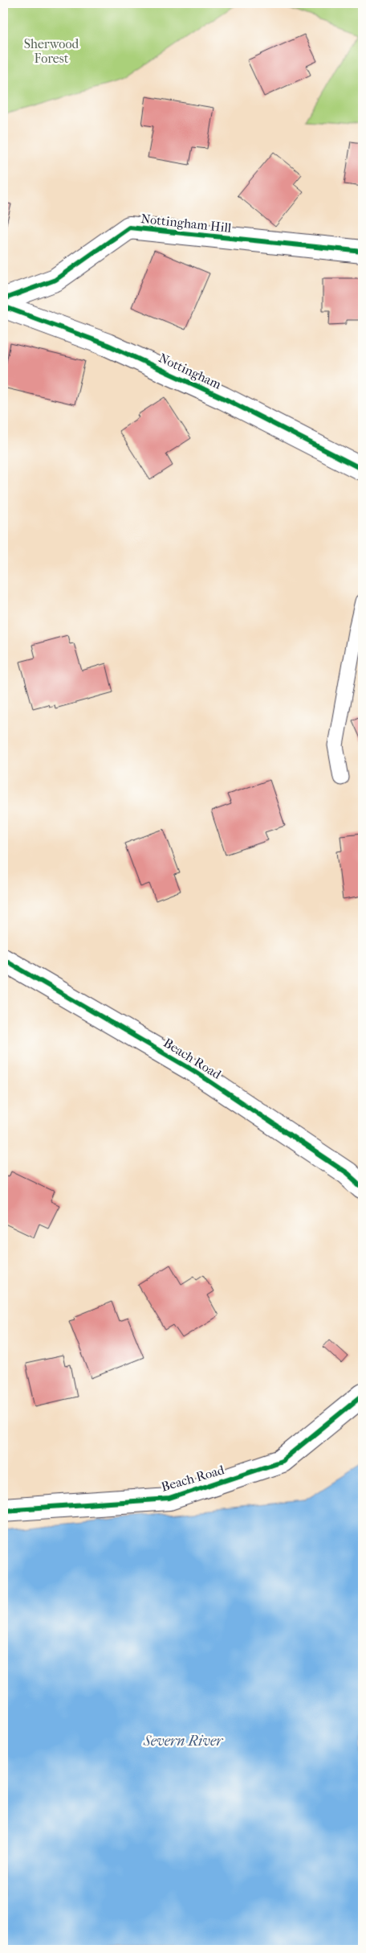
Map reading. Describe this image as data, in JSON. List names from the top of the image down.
{
  "streets": {
    "street": ["Nottingham Hill", "Nottingham", "Beach Road"]
  },
  "water": ["Severn River"],
  "parks": ["Sherwood Forest"]
}
